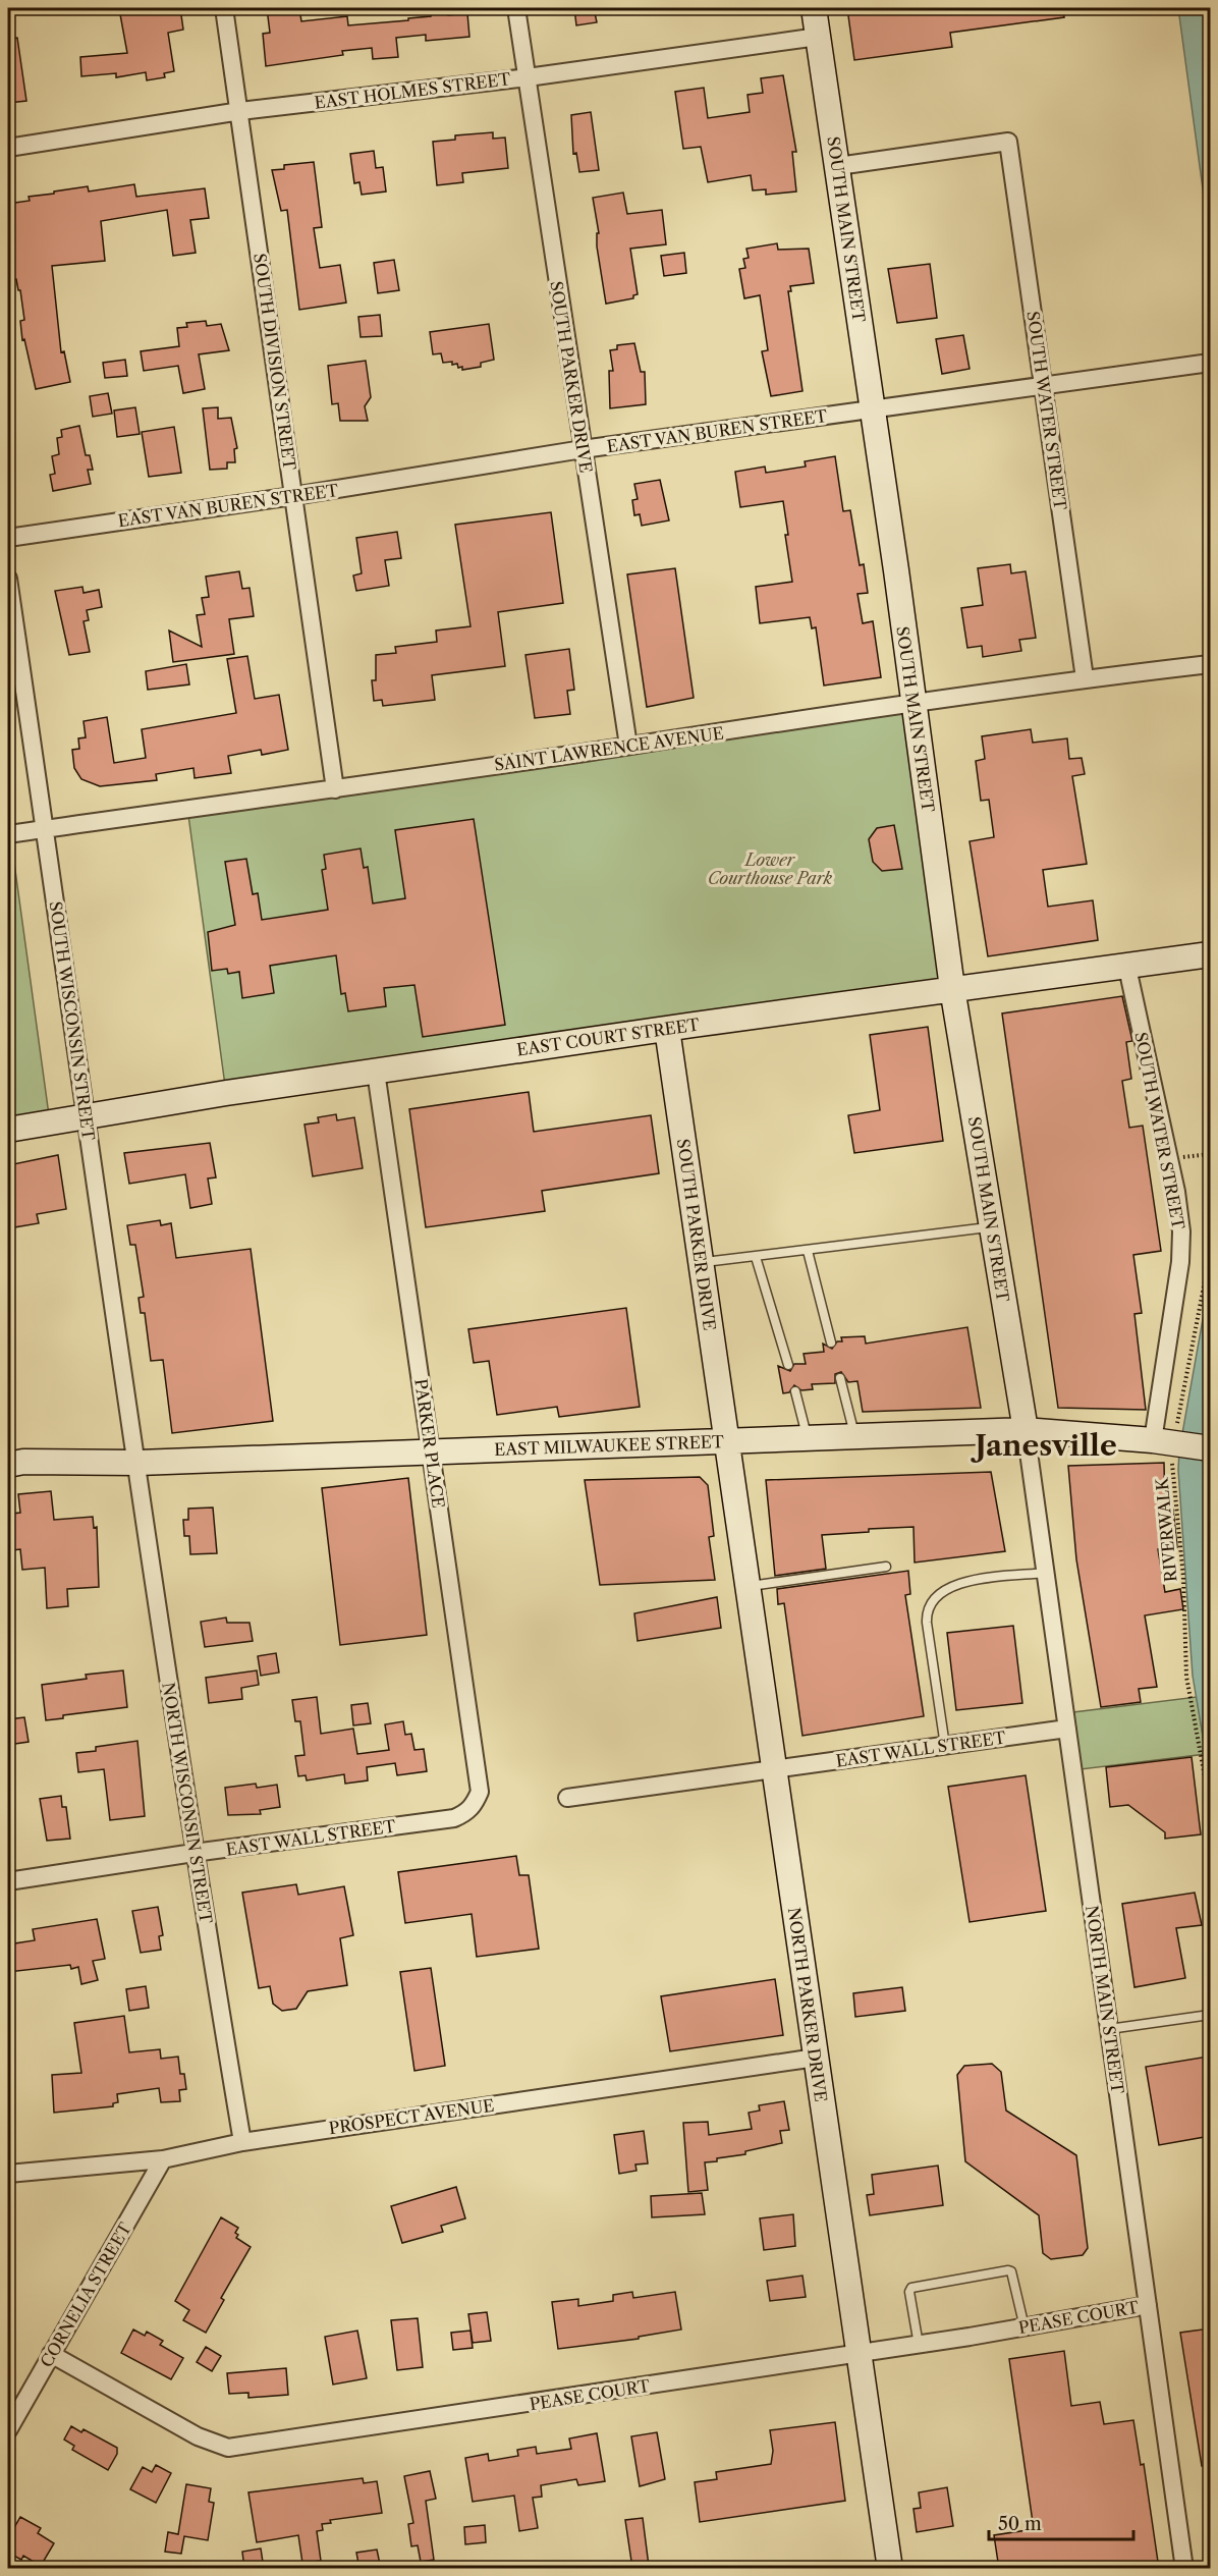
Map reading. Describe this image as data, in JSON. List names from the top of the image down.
{
  "streets": {
    "main road": [
      "SOUTH MAIN STREET",
      "SOUTH PARKER DRIVE",
      "EAST COURT STREET",
      "EAST MILWAUKEE STREET",
      "NORTH PARKER DRIVE"
    ],
    "street": [
      "EAST HOLMES STREET",
      "SOUTH DIVISION STREET",
      "SOUTH WATER STREET",
      "EAST VAN BUREN STREET",
      "SAINT LAWRENCE AVENUE",
      "SOUTH WISCONSIN STREET",
      "PARKER PLACE",
      "EAST WALL STREET",
      "NORTH WISCONSIN STREET",
      "NORTH MAIN STREET",
      "PROSPECT AVENUE",
      "CORNELIA STREET",
      "PEASE COURT"
    ],
    "path": ["RIVERWALK"]
  },
  "crossings": [
    ["EAST HOLMES STREET", "SOUTH MAIN STREET"],
    ["EAST HOLMES STREET", "SOUTH DIVISION STREET"],
    ["EAST HOLMES STREET", "SOUTH PARKER DRIVE"],
    ["SOUTH MAIN STREET", "SOUTH WATER STREET"],
    ["SOUTH MAIN STREET", "EAST VAN BUREN STREET"],
    ["SOUTH MAIN STREET", "SAINT LAWRENCE AVENUE"],
    ["SOUTH MAIN STREET", "EAST COURT STREET"],
    ["SOUTH MAIN STREET", "EAST MILWAUKEE STREET"],
    ["SOUTH MAIN STREET", "NORTH MAIN STREET"],
    ["SOUTH DIVISION STREET", "EAST VAN BUREN STREET"],
    ["SOUTH DIVISION STREET", "SAINT LAWRENCE AVENUE"],
    ["SOUTH PARKER DRIVE", "EAST VAN BUREN STREET"],
    ["SOUTH PARKER DRIVE", "SAINT LAWRENCE AVENUE"],
    ["SOUTH PARKER DRIVE", "EAST COURT STREET"],
    ["SOUTH PARKER DRIVE", "EAST MILWAUKEE STREET"],
    ["SOUTH PARKER DRIVE", "NORTH PARKER DRIVE"],
    ["SOUTH WATER STREET", "EAST VAN BUREN STREET"],
    ["SOUTH WATER STREET", "SAINT LAWRENCE AVENUE"],
    ["SOUTH WATER STREET", "EAST COURT STREET"],
    ["SOUTH WATER STREET", "EAST MILWAUKEE STREET"],
    ["SOUTH WATER STREET", "RIVERWALK"],
    ["SAINT LAWRENCE AVENUE", "SOUTH WISCONSIN STREET"],
    ["SOUTH WISCONSIN STREET", "EAST COURT STREET"],
    ["SOUTH WISCONSIN STREET", "EAST MILWAUKEE STREET"],
    ["SOUTH WISCONSIN STREET", "NORTH WISCONSIN STREET"],
    ["EAST COURT STREET", "PARKER PLACE"],
    ["PARKER PLACE", "EAST MILWAUKEE STREET"],
    ["PARKER PLACE", "EAST WALL STREET"],
    ["EAST MILWAUKEE STREET", "RIVERWALK"],
    ["EAST MILWAUKEE STREET", "NORTH WISCONSIN STREET"],
    ["EAST MILWAUKEE STREET", "NORTH MAIN STREET"],
    ["EAST MILWAUKEE STREET", "NORTH PARKER DRIVE"],
    ["EAST WALL STREET", "NORTH WISCONSIN STREET"],
    ["EAST WALL STREET", "NORTH MAIN STREET"],
    ["EAST WALL STREET", "NORTH PARKER DRIVE"],
    ["NORTH WISCONSIN STREET", "PROSPECT AVENUE"],
    ["NORTH MAIN STREET", "PEASE COURT"],
    ["NORTH PARKER DRIVE", "PROSPECT AVENUE"],
    ["NORTH PARKER DRIVE", "PEASE COURT"],
    ["PROSPECT AVENUE", "CORNELIA STREET"],
    ["CORNELIA STREET", "PEASE COURT"]
  ],
  "districts": ["Janesville"],
  "parks": ["Lower Courthouse Park"],
  "scale_bar": "50 m"
}
